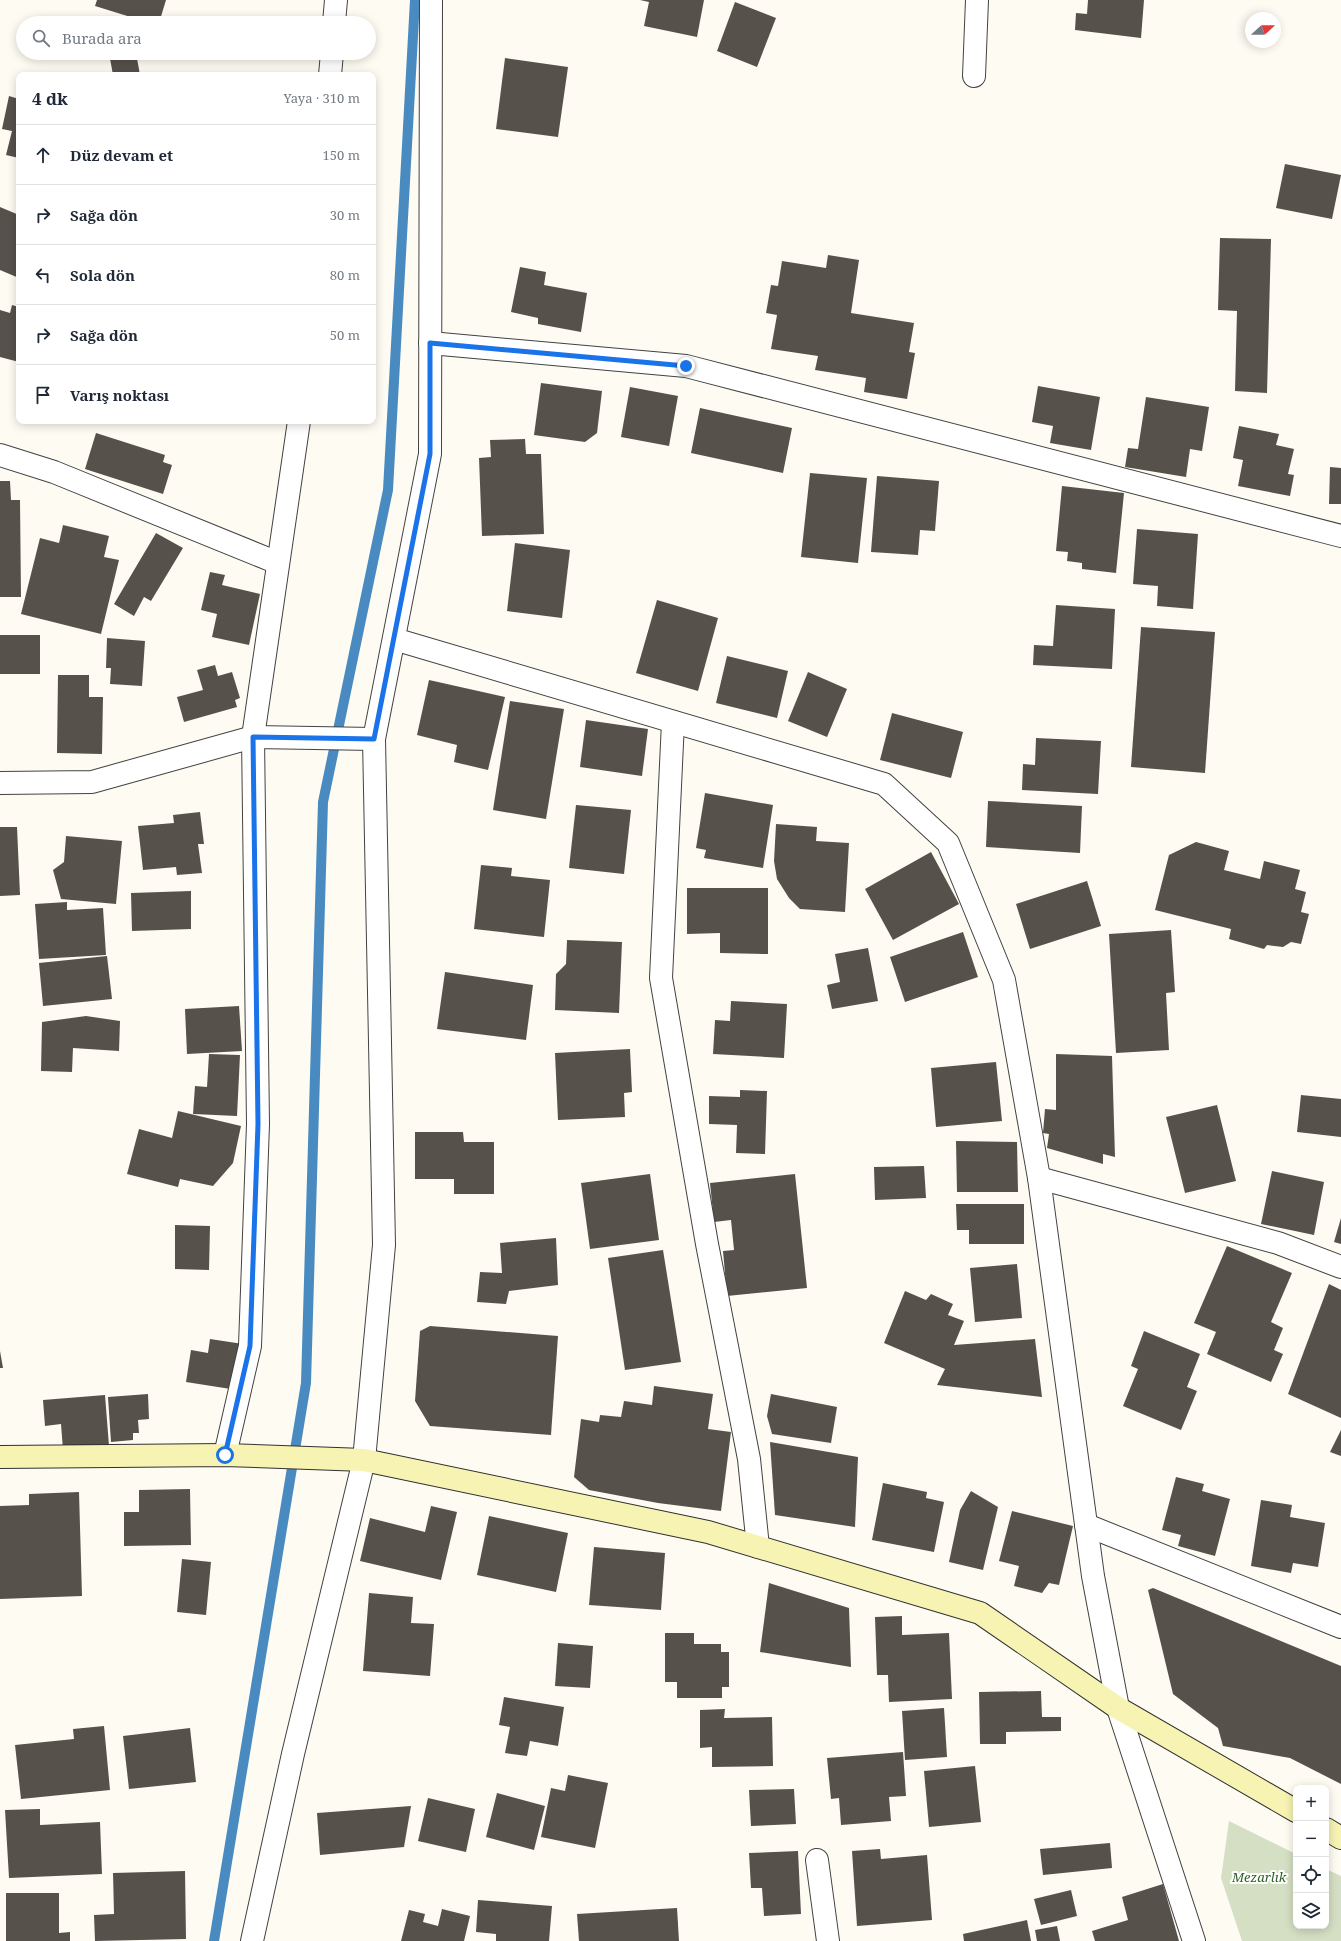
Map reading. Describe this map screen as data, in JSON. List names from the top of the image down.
{
  "parks": ["Mezarlık"],
  "north": "right",
  "page": {
    "search": "Burada ara",
    "heading": ["4 dk", "Yaya · 310 m"],
    "list": [
      ["Düz devam et", "150 m"],
      ["Sağa dön", "30 m"],
      ["Sola dön", "80 m"],
      ["Sağa dön", "50 m"],
      "Varış noktası"
    ],
    "map_buttons": ["+", "−"]
  }
}
